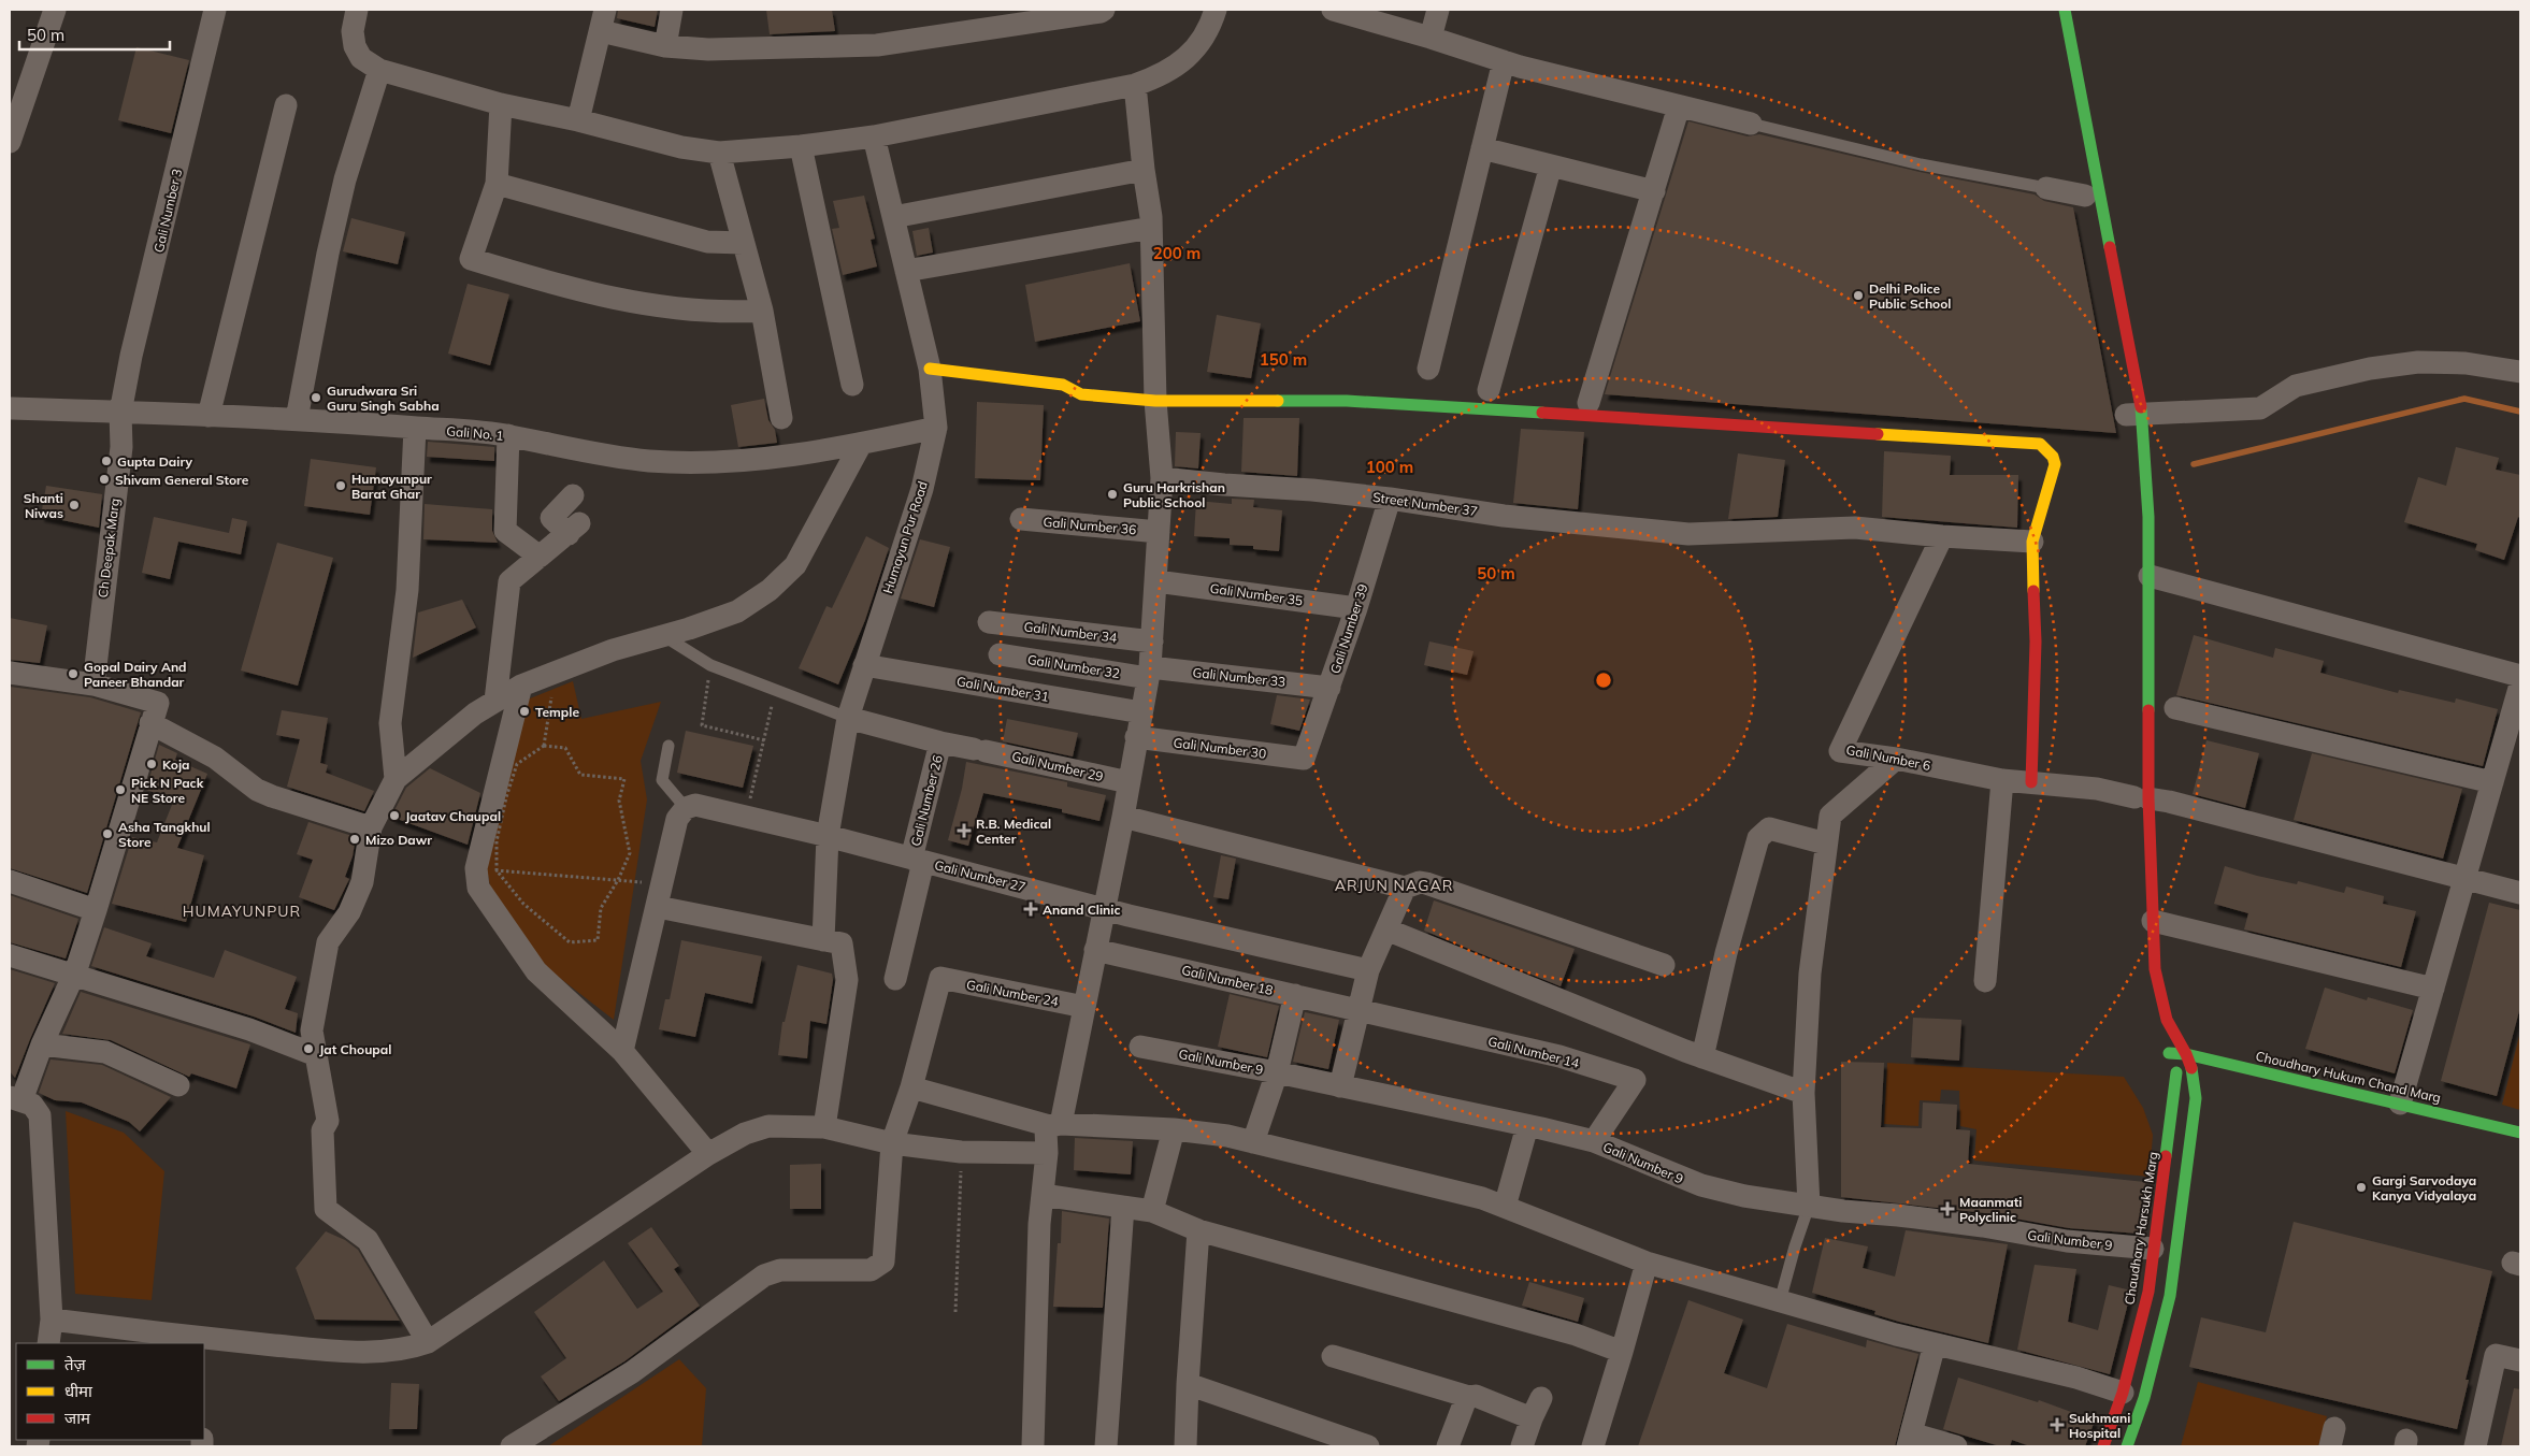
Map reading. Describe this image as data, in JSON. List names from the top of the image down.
{
  "streets": {
    "street": [
      "Gali Number 3",
      "Gali No. 1",
      "Street Number 37",
      "Gali Number 36",
      "Humayun Pur Road",
      "Ch Deepak Marg",
      "Gali Number 35",
      "Gali Number 39",
      "Gali Number 34",
      "Gali Number 32",
      "Gali Number 33",
      "Gali Number 31",
      "Gali Number 30",
      "Gali Number 6",
      "Gali Number 29",
      "Gali Number 26",
      "Gali Number 27",
      "Gali Number 18",
      "Gali Number 24",
      "Gali Number 14",
      "Gali Number 9",
      "Choudhary Hukum Chand Marg",
      "Chaudhary Harsukh Marg"
    ]
  },
  "crossings": [
    ["Gali Number 3", "Gali No. 1"],
    ["Gali Number 3", "Ch Deepak Marg"],
    ["Gali No. 1", "Humayun Pur Road"],
    ["Gali No. 1", "Ch Deepak Marg"],
    ["Street Number 37", "Gali Number 39"],
    ["Street Number 37", "Gali Number 6"],
    ["Humayun Pur Road", "Gali Number 31"],
    ["Humayun Pur Road", "Gali Number 26"],
    ["Humayun Pur Road", "Gali Number 27"],
    ["Gali Number 35", "Gali Number 39"],
    ["Gali Number 39", "Gali Number 33"],
    ["Gali Number 39", "Gali Number 30"],
    ["Gali Number 32", "Gali Number 33"],
    ["Gali Number 29", "Gali Number 26"],
    ["Gali Number 26", "Gali Number 27"],
    ["Gali Number 18", "Gali Number 14"],
    ["Gali Number 14", "Gali Number 9"],
    ["Gali Number 9", "Chaudhary Harsukh Marg"]
  ],
  "districts": ["ARJUN NAGAR", "HUMAYUNPUR"],
  "places": {
    "other": [
      "Delhi Police Public School",
      "Gurudwara Sri Guru Singh Sabha",
      "Gupta Dairy",
      "Shivam General Store",
      "Humayunpur Barat Ghar",
      "Guru Harkrishan Public School",
      "Shanti Niwas",
      "Gopal Dairy And Paneer Bhandar",
      "Temple",
      "Koja",
      "Pick N Pack NE Store",
      "Jaatav Chaupal",
      "Asha Tangkhul Store",
      "Mizo Dawr",
      "Jat Choupal",
      "Gargi Sarvodaya Kanya Vidyalaya"
    ],
    "health": [
      "R.B. Medical Center",
      "Anand Clinic",
      "Maanmati Polyclinic",
      "Sukhmani Hospital"
    ]
  },
  "legend": ["तेज़", "धीमा", "जाम"],
  "scale_bar": "50 m",
  "rings": [
    "200 m",
    "150 m",
    "100 m",
    "50 m"
  ]
}
